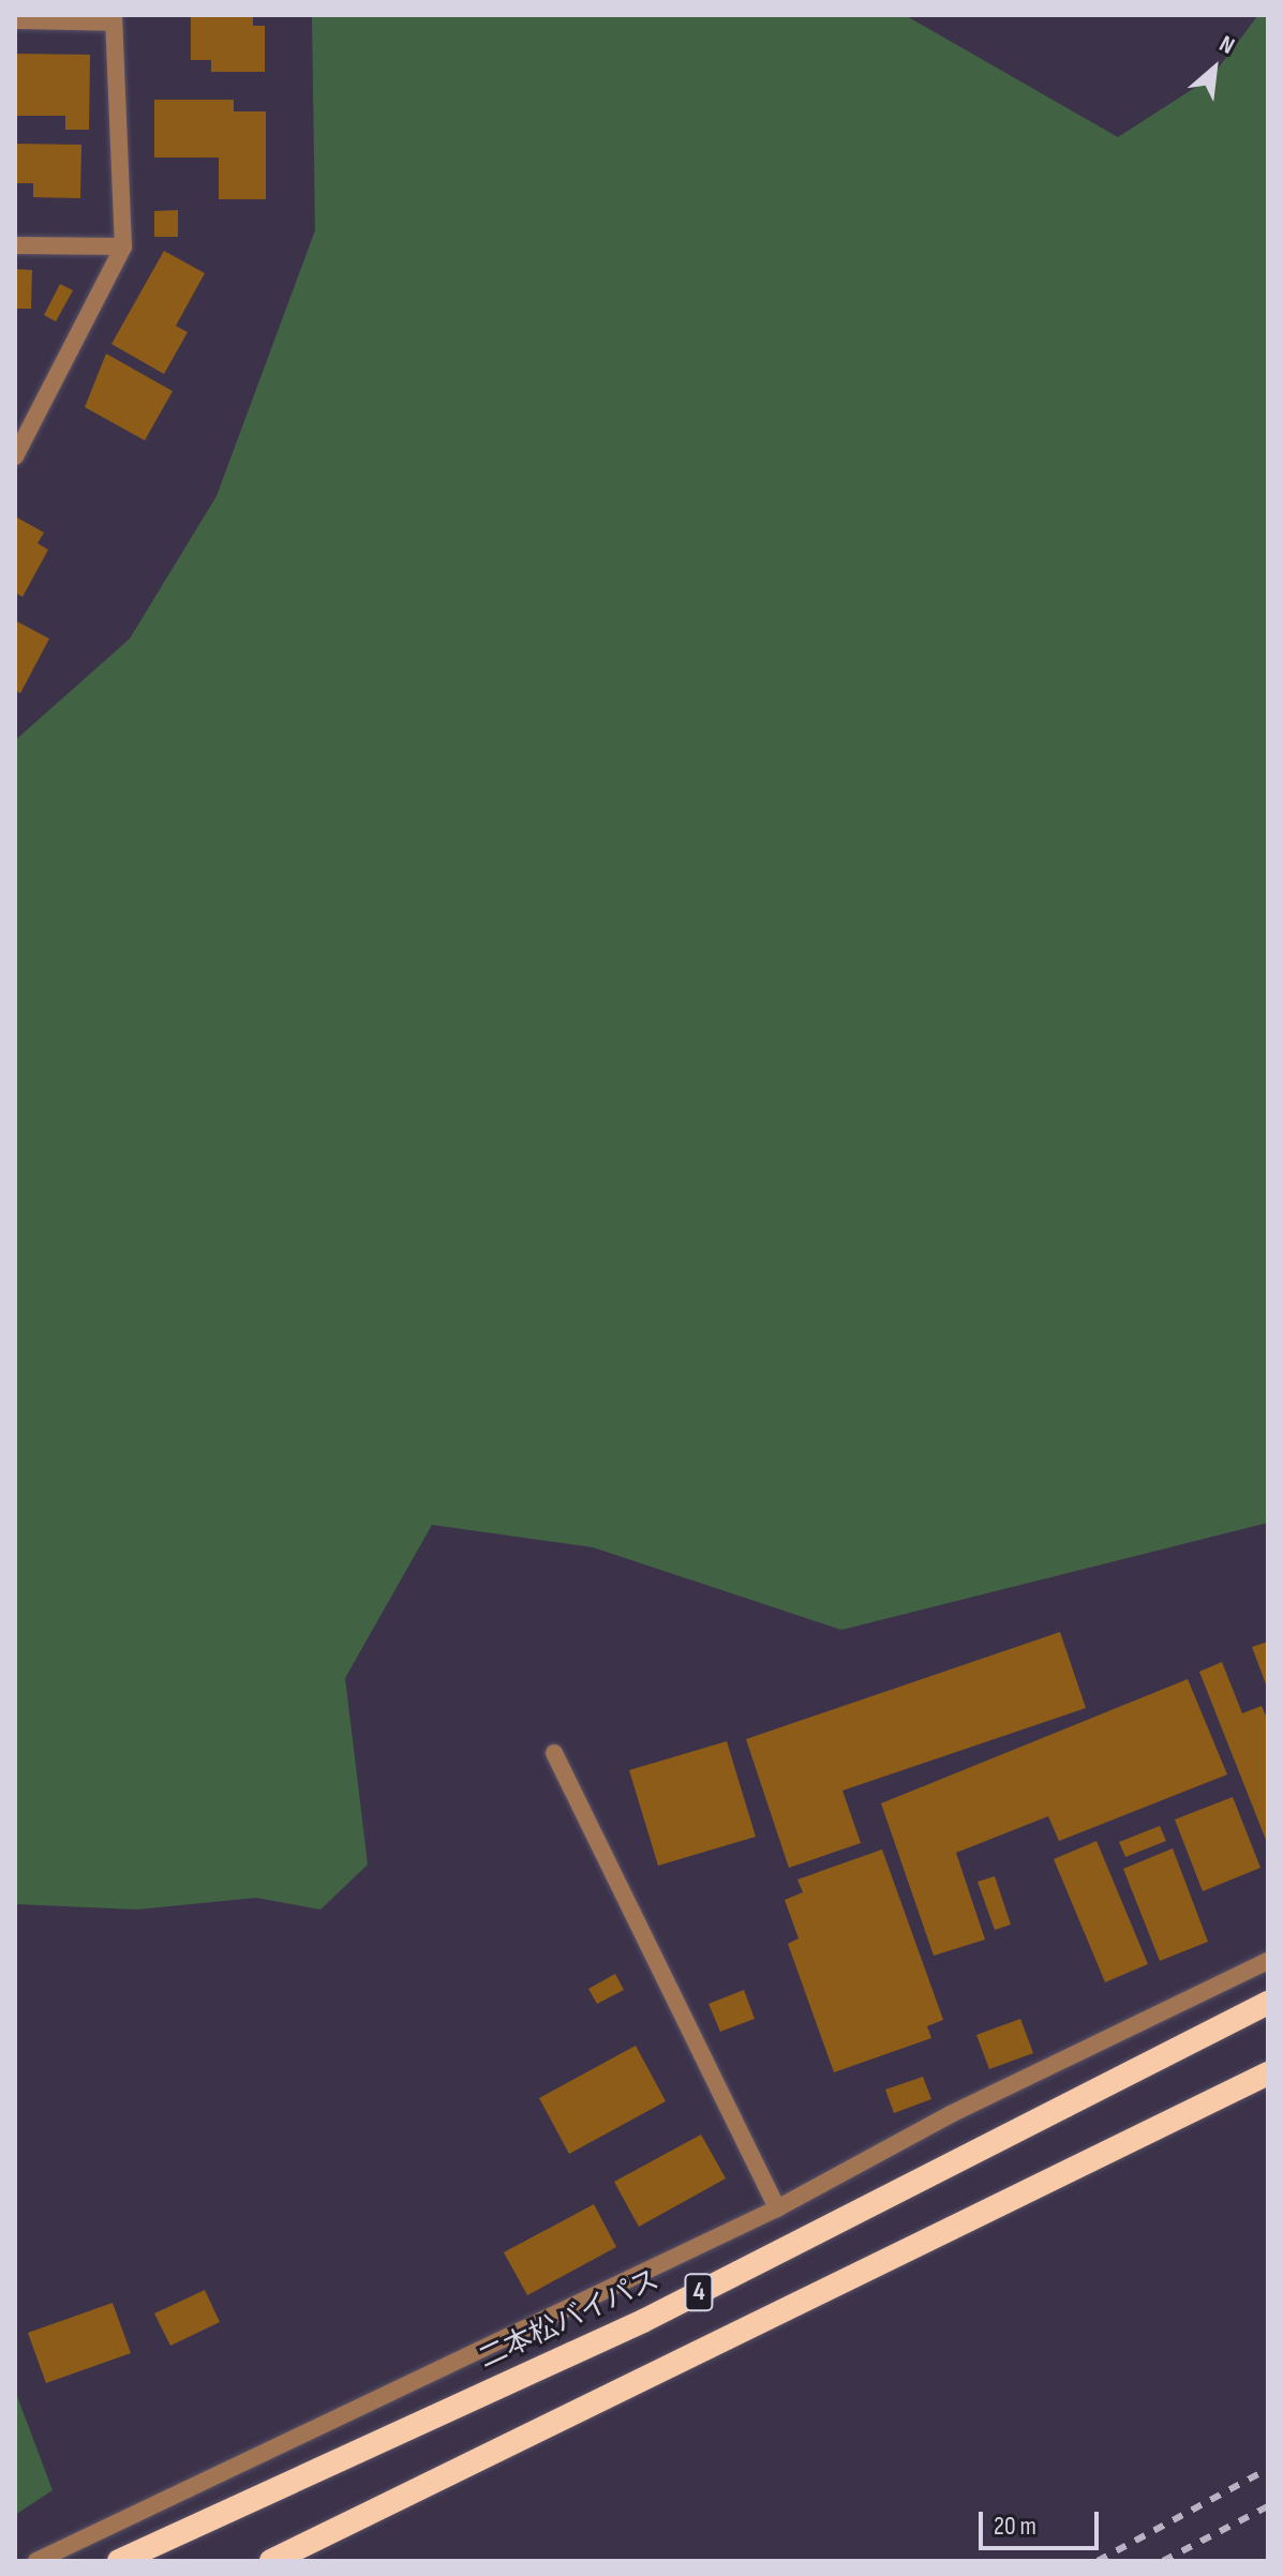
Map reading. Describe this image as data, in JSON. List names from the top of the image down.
{
  "streets": {
    "highway": ["4", "二本松バイパス"]
  },
  "scale_bar": "20 m",
  "north": "top right"
}
